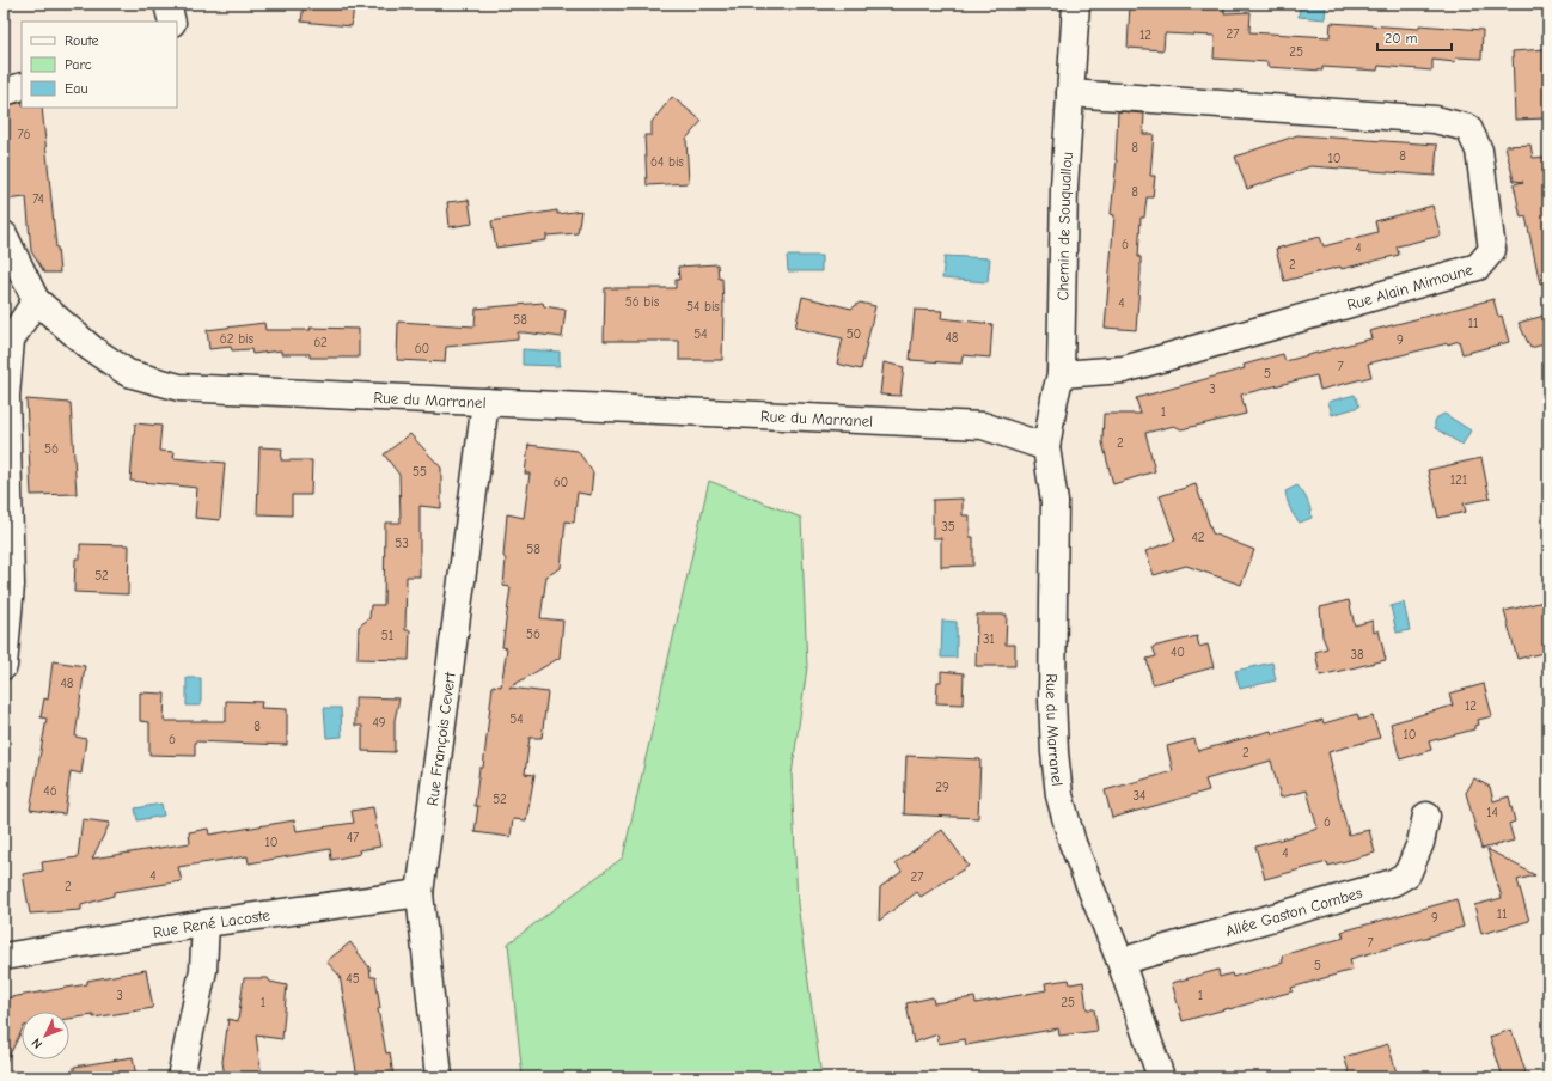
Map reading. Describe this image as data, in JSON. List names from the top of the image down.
{
  "streets": {
    "street": [
      "Chemin de Souquallou",
      "Rue Alain Mimoune",
      "Rue du Marranel",
      "Rue François Cevert",
      "Allée Gaston Combes",
      "Rue René Lacoste"
    ]
  },
  "crossings": [
    ["Chemin de Souquallou", "Rue Alain Mimoune"],
    ["Chemin de Souquallou", "Rue du Marranel"],
    ["Rue du Marranel", "Rue François Cevert"],
    ["Rue du Marranel", "Allée Gaston Combes"],
    ["Rue François Cevert", "Rue René Lacoste"]
  ],
  "house_numbers": [
    "27",
    "12",
    "25",
    "76",
    "8",
    "8",
    "10",
    "64 bis",
    "8",
    "74",
    "6",
    "4",
    "2",
    "56 bis",
    "4",
    "54 bis",
    "58",
    "11",
    "54",
    "50",
    "48",
    "62 bis",
    "9",
    "62",
    "60",
    "7",
    "5",
    "3",
    "1",
    "2",
    "56",
    "55",
    "121",
    "60",
    "35",
    "42",
    "53",
    "58",
    "52",
    "56",
    "51",
    "31",
    "40",
    "38",
    "48",
    "12",
    "54",
    "49",
    "8",
    "10",
    "6",
    "2",
    "29",
    "46",
    "34",
    "52",
    "14",
    "6",
    "47",
    "10",
    "4",
    "4",
    "27",
    "2",
    "11",
    "9",
    "7",
    "5",
    "45",
    "3",
    "1",
    "1",
    "25"
  ],
  "legend": ["Route", "Parc", "Eau"],
  "scale_bar": "20 m",
  "north": "bottom left"
}
